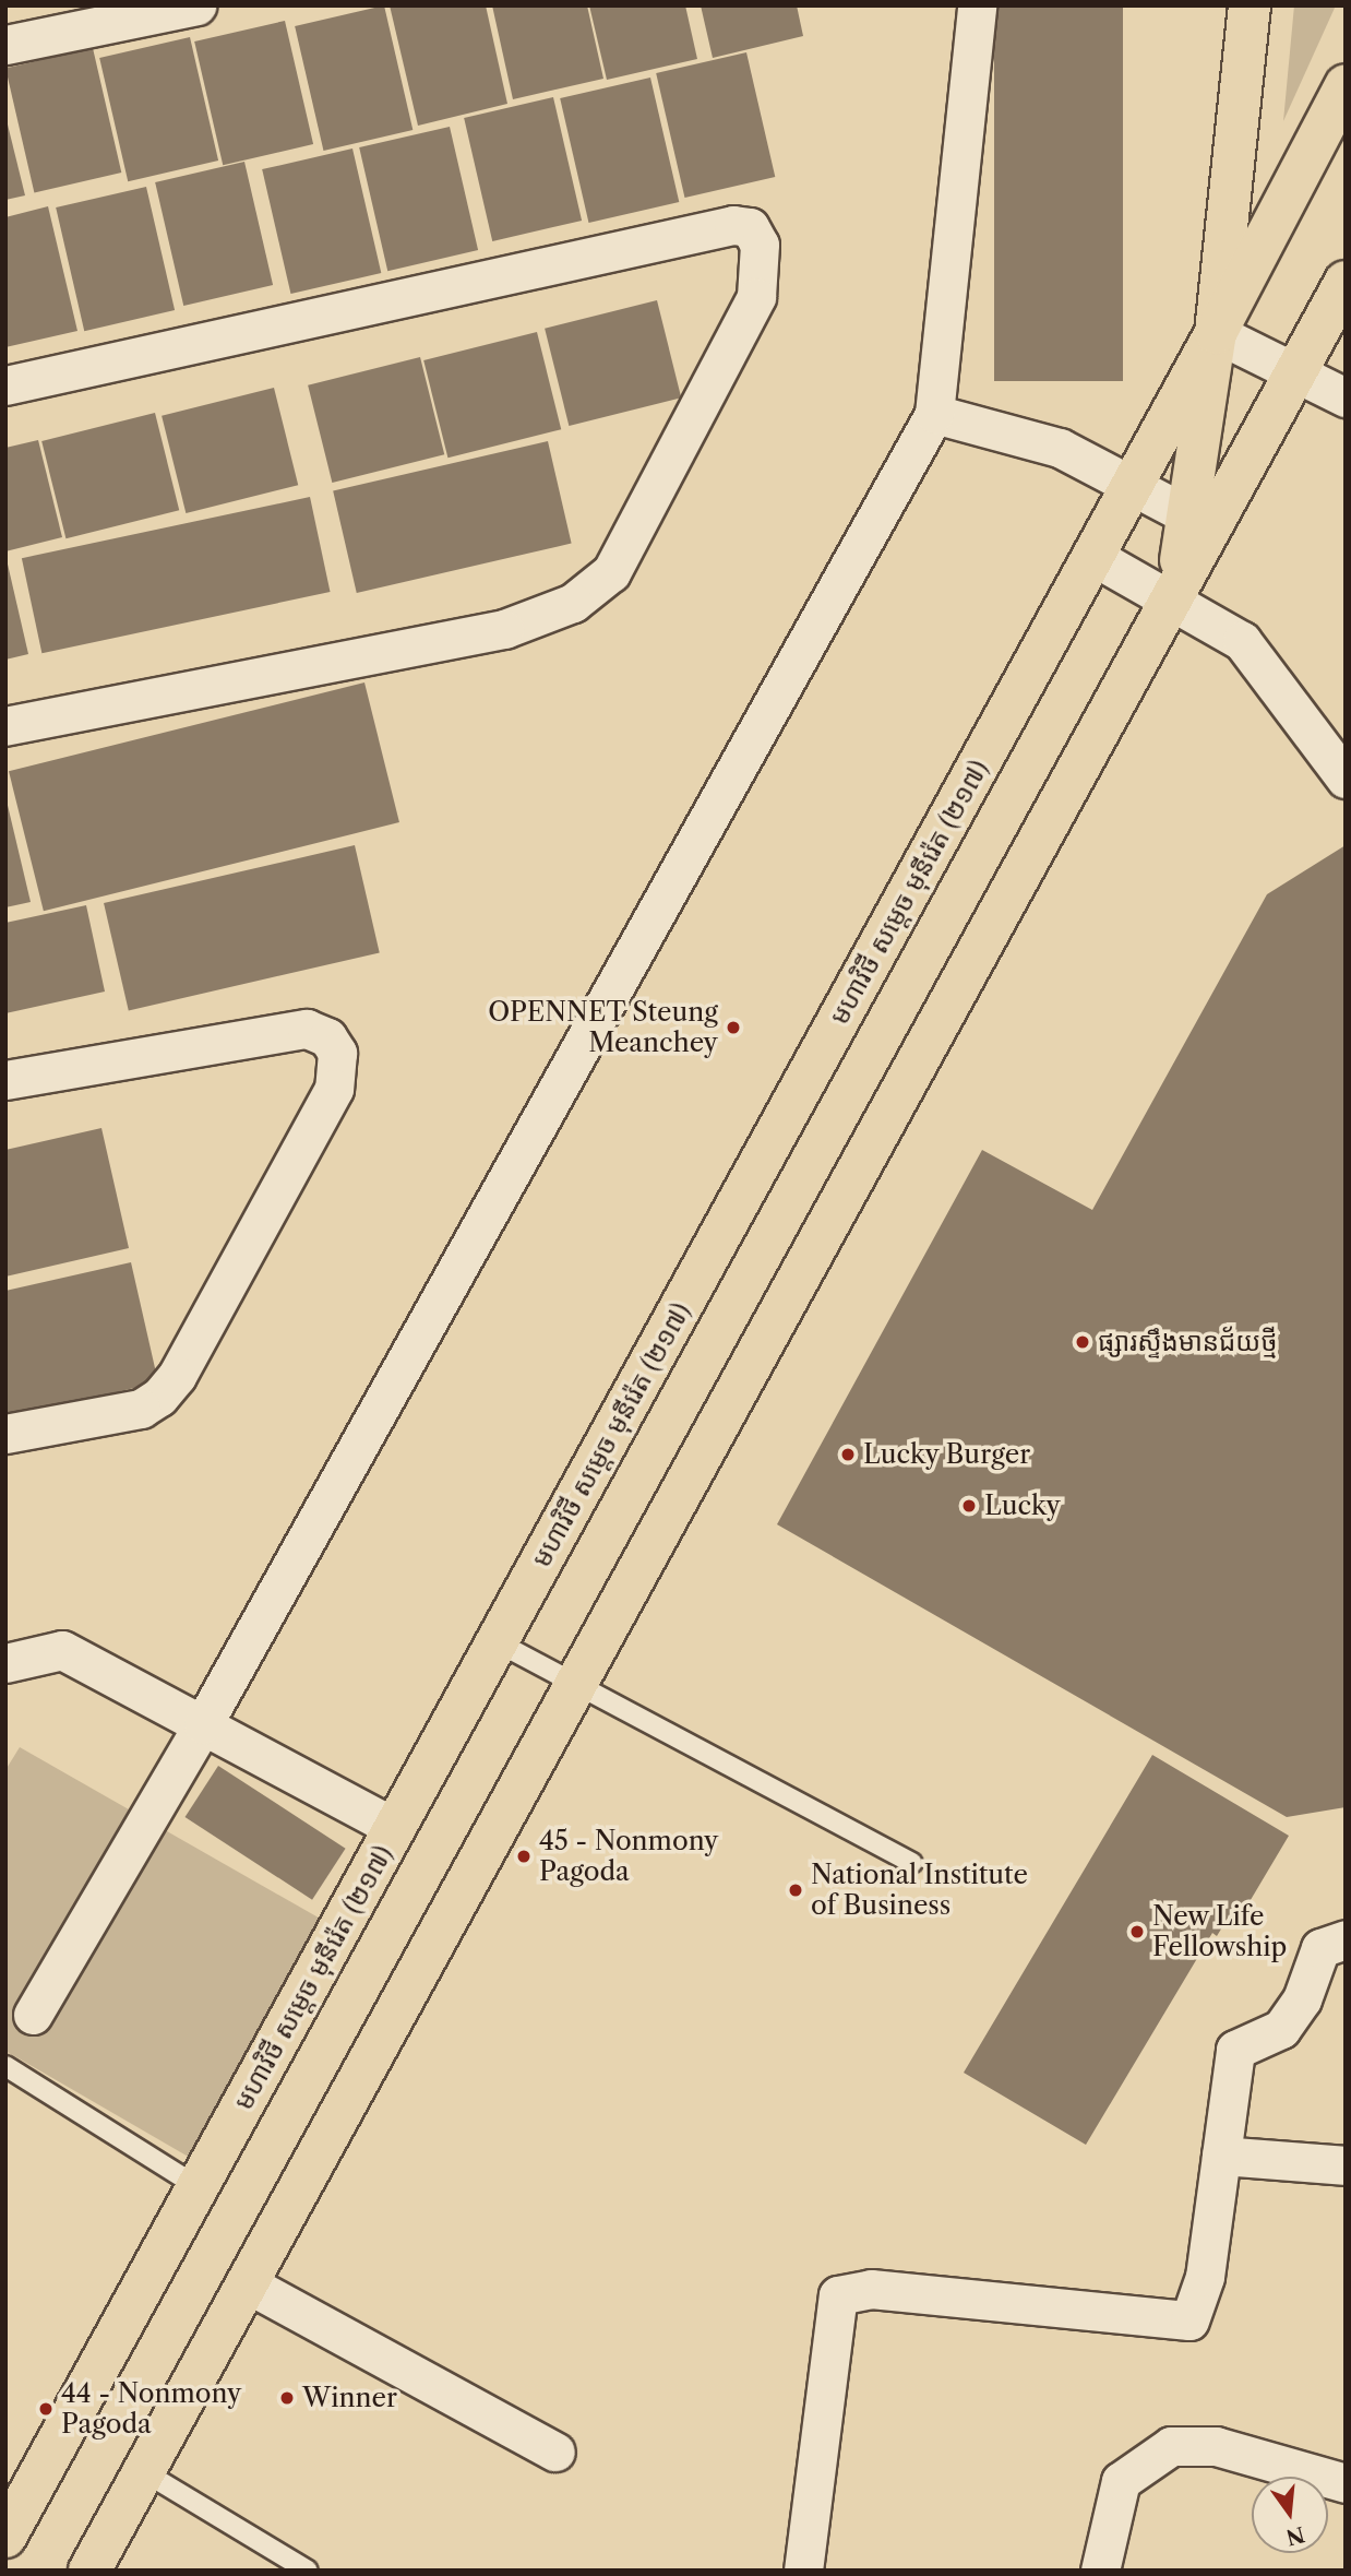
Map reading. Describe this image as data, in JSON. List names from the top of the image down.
{
  "streets": {
    "main road": ["មហាវិថី សម្តេច មុនីរ៉េត (២១៧)"]
  },
  "places": [
    "OPENNET Steung Meanchey",
    "ផ្សារស្ទឹងមានជ័យថ្មី",
    "Lucky Burger",
    "Lucky",
    "45 - Nonmony Pagoda",
    "National Institute of Business",
    "New Life Fellowship",
    "Winner",
    "44 - Nonmony Pagoda"
  ],
  "north": "bottom"
}
